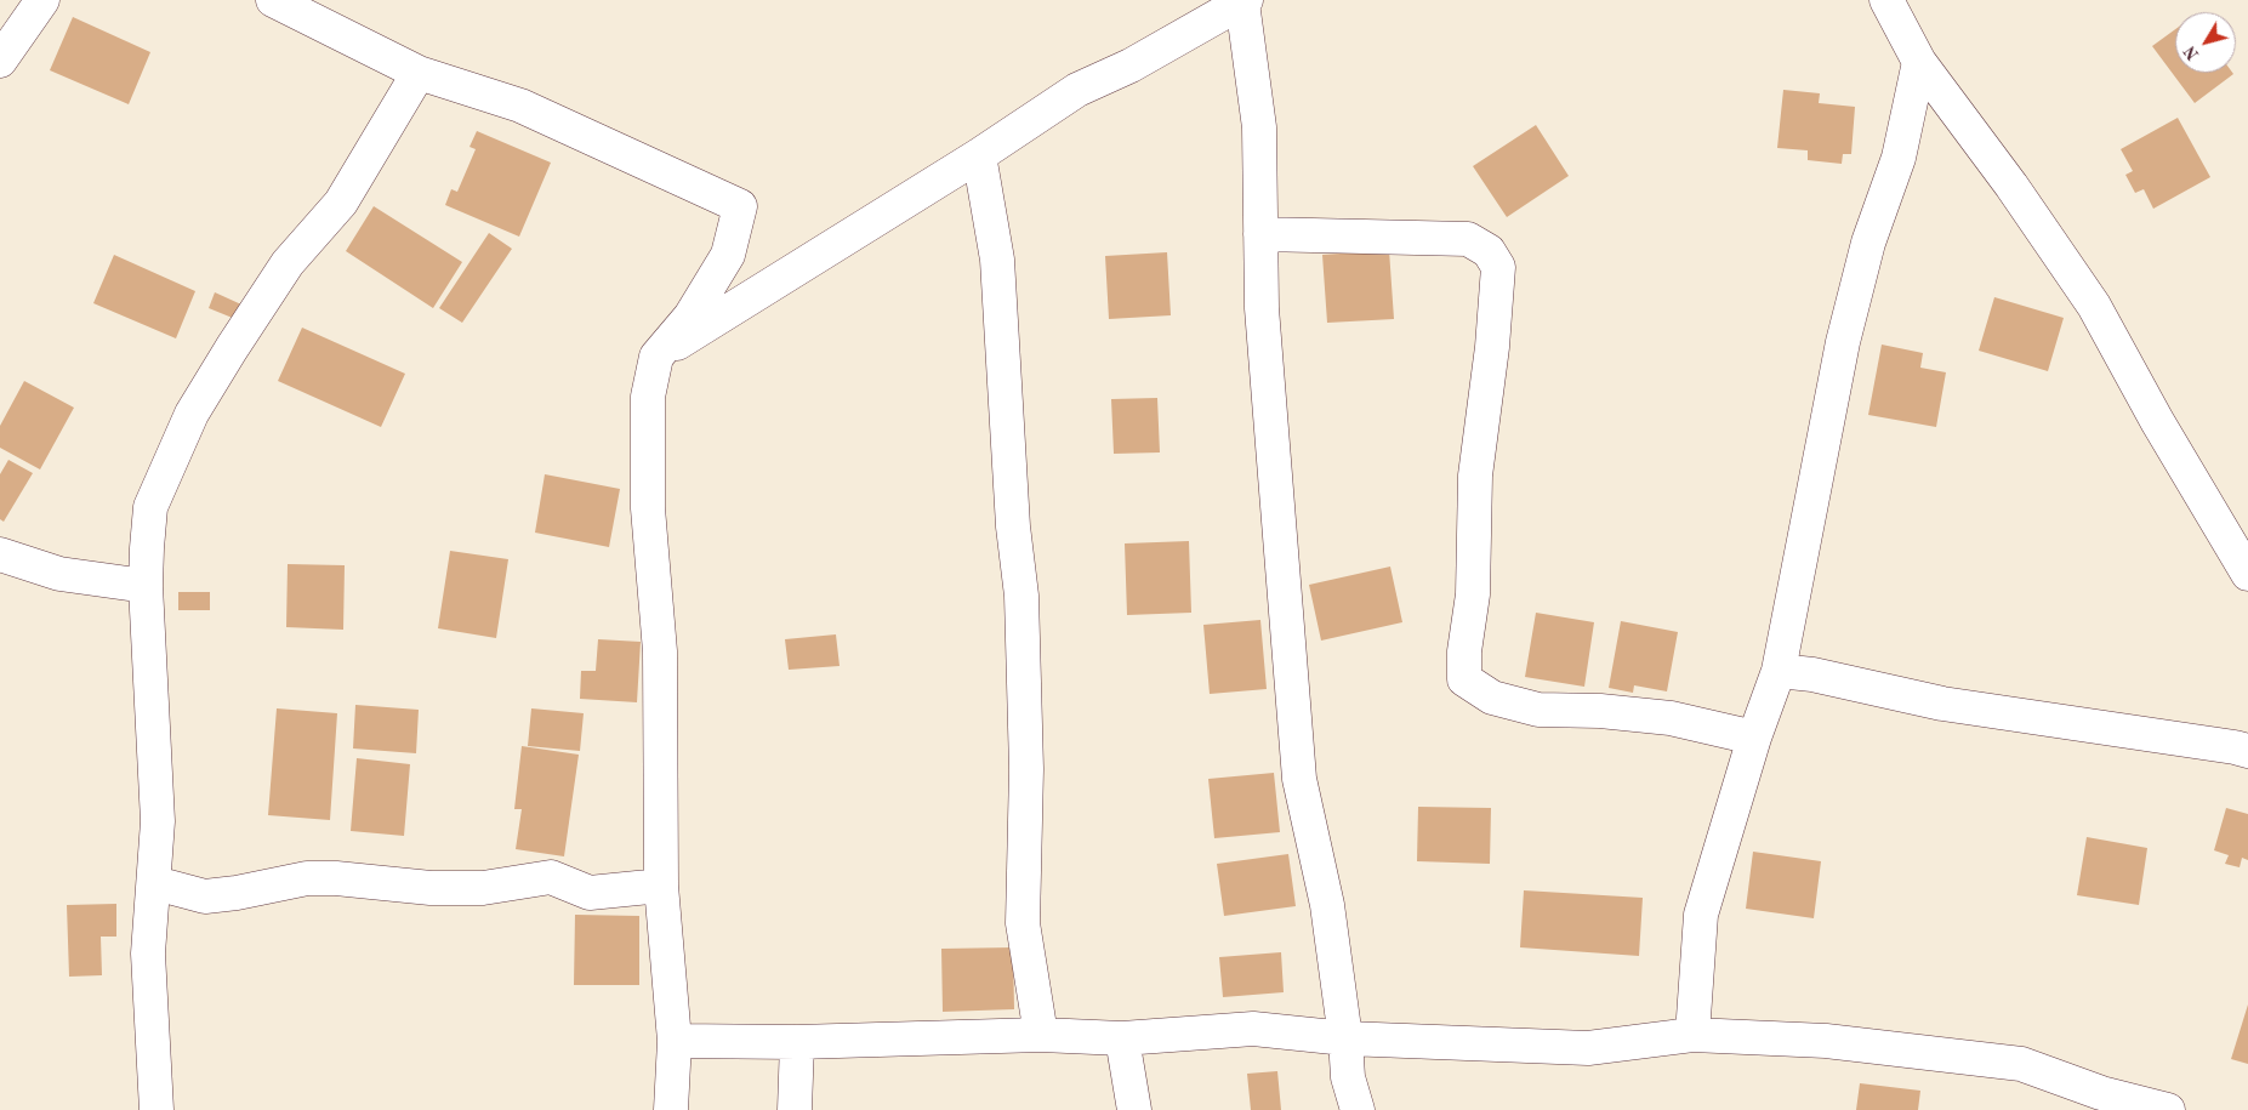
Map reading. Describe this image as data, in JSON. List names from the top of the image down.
{
  "north": "bottom left"
}
